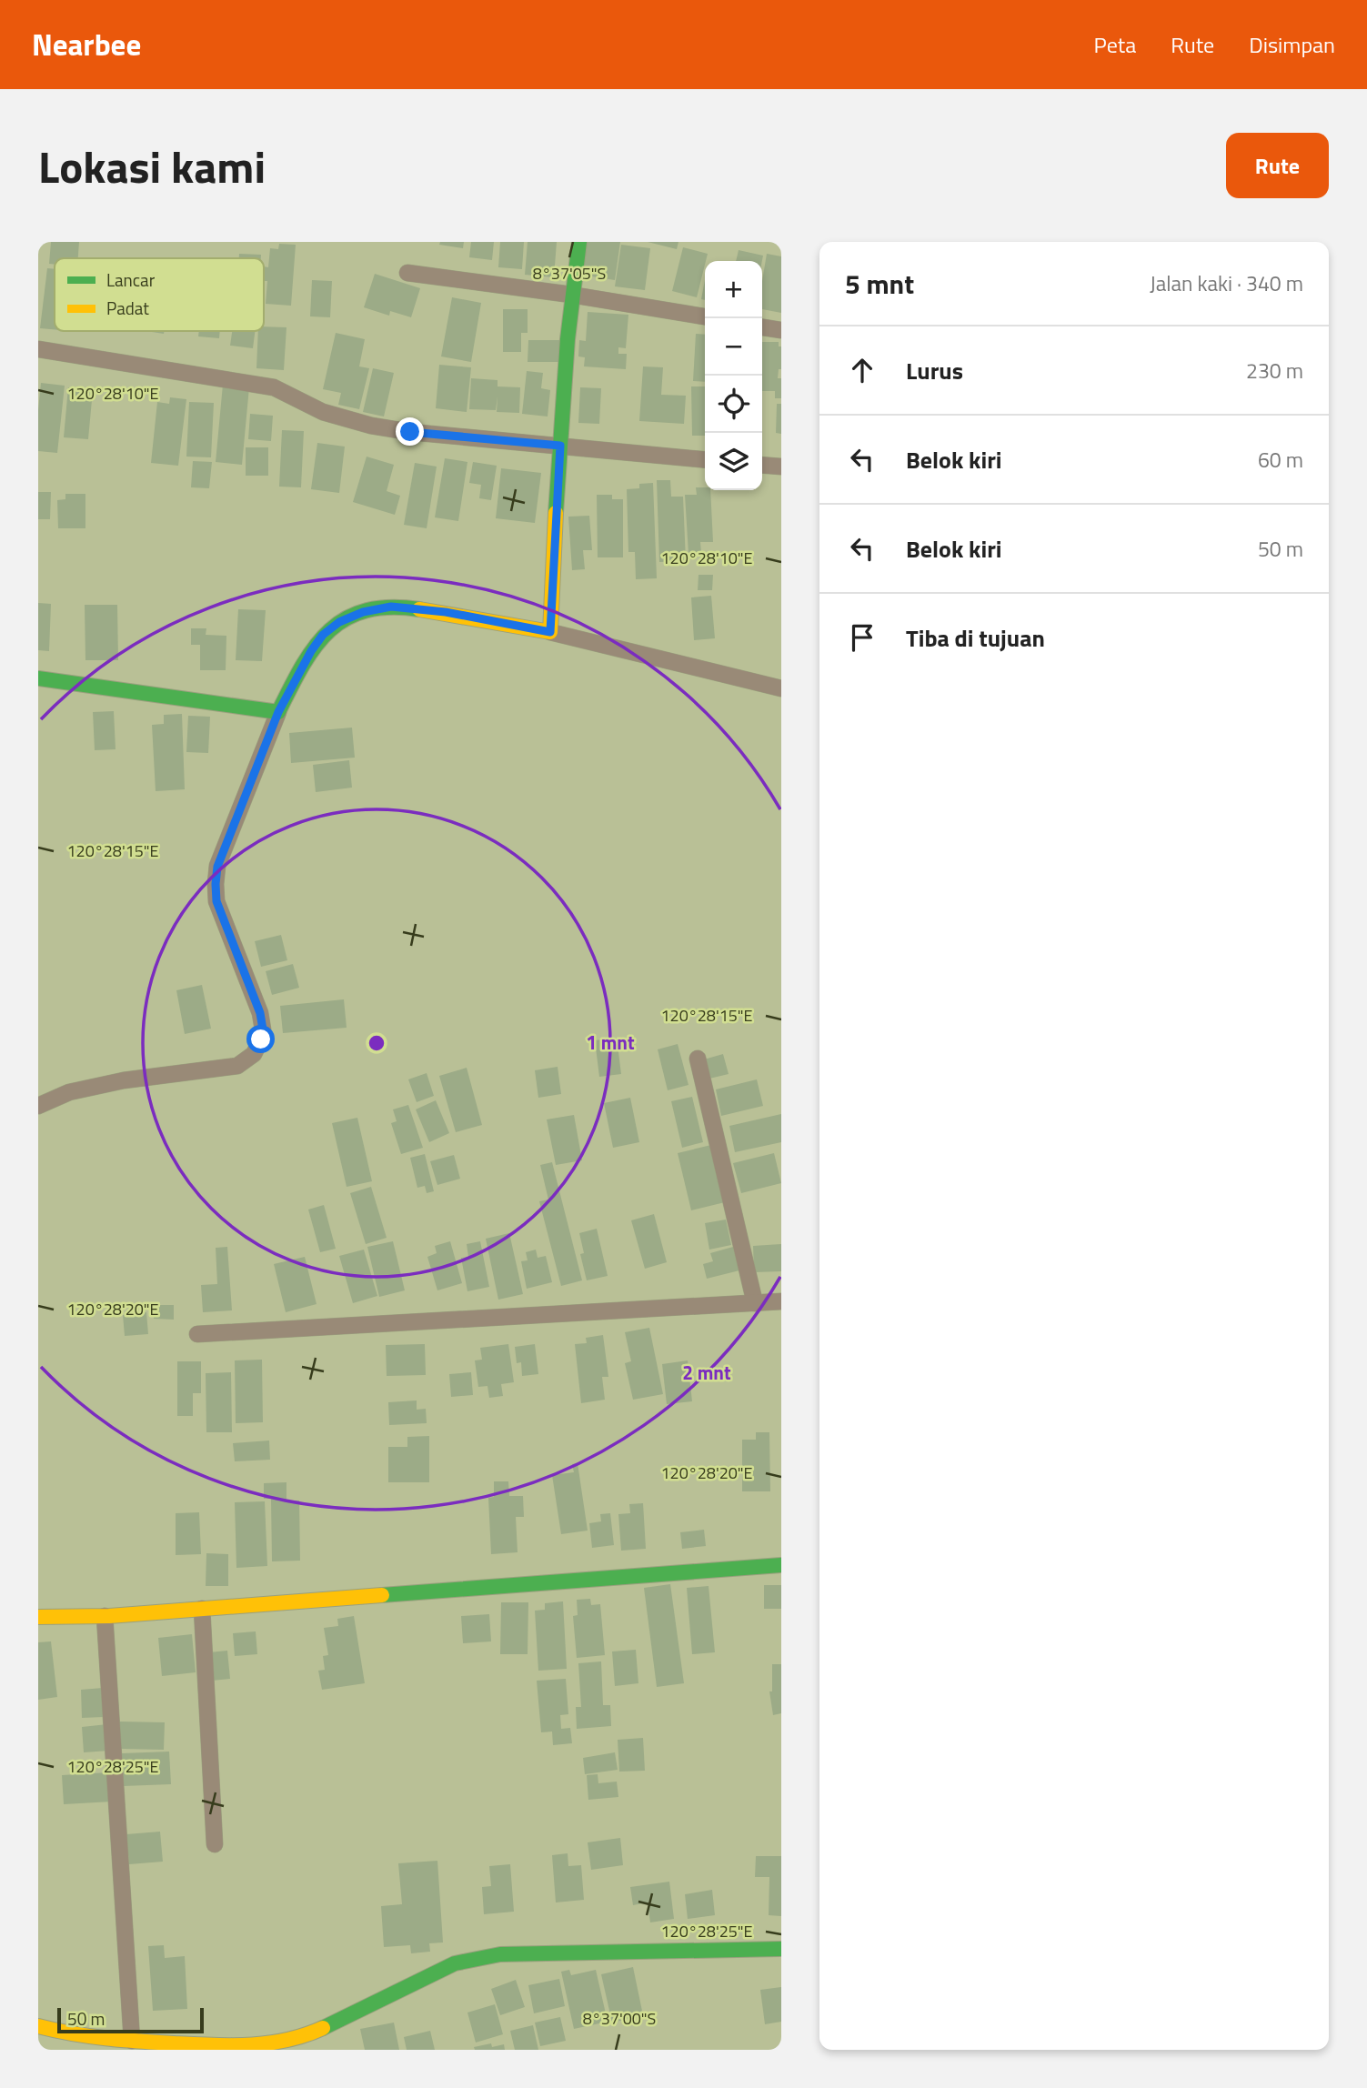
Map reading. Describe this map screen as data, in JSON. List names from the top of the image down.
{
  "legend": ["Lancar", "Padat"],
  "scale_bar": "50 m",
  "page": {
    "header": "Nearbee",
    "nav": ["Peta", "Rute", "Disimpan"],
    "title": "Lokasi kami",
    "buttons": "Rute",
    "heading": ["5 mnt", "Jalan kaki · 340 m"],
    "map_buttons": ["+", "−"],
    "list": [
      ["Lurus", "230 m"],
      ["Belok kiri", "60 m"],
      ["Belok kiri", "50 m"],
      "Tiba di tujuan"
    ],
    "scale": "50 m"
  },
  "coordinates": [
    "8°37'05\"S",
    "120°28'10\"E",
    "120°28'15\"E",
    "120°28'20\"E",
    "120°28'25\"E",
    "8°37'00\"S"
  ],
  "rings": ["1 mnt", "2 mnt"]
}
